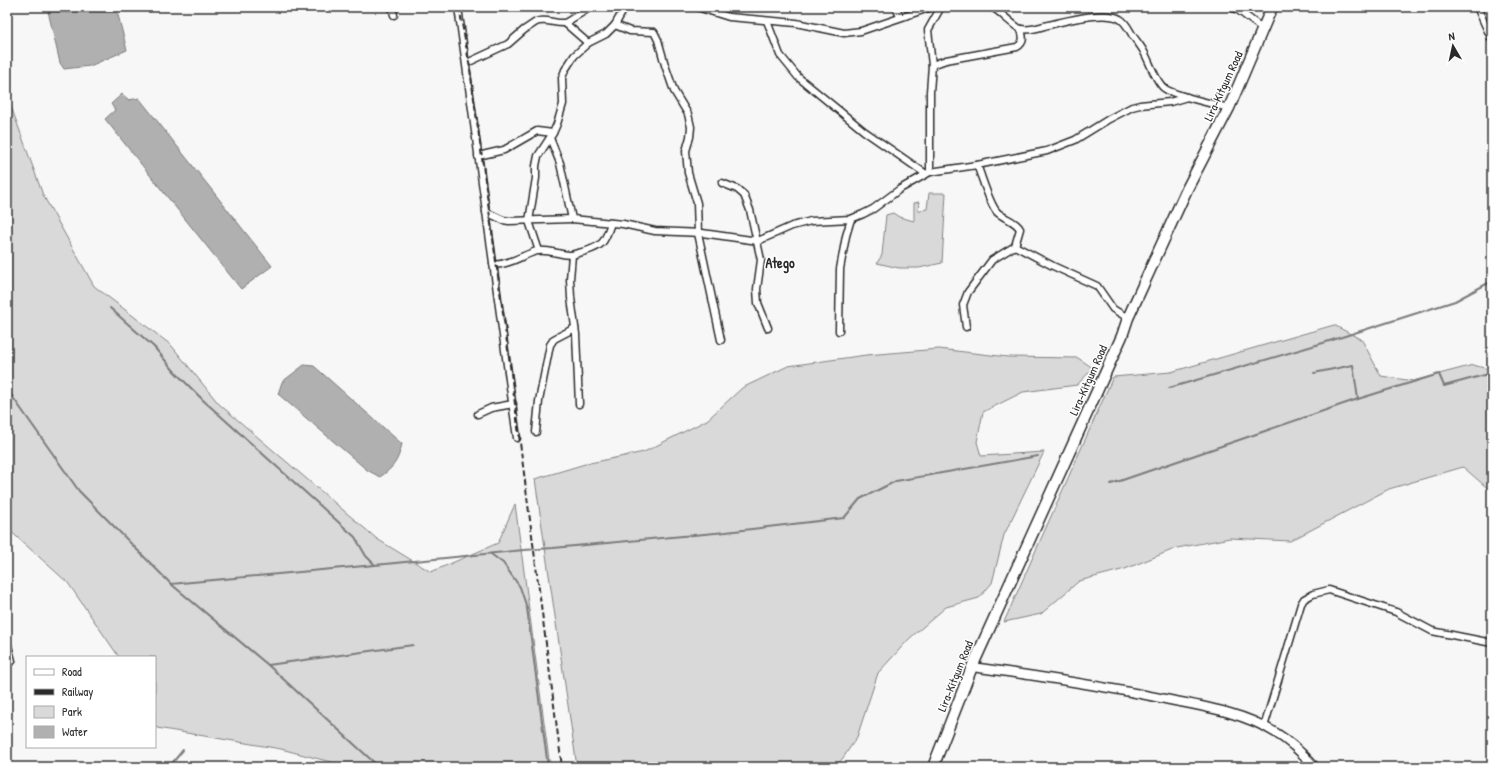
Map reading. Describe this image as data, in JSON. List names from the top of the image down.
{
  "streets": {
    "main road": ["Lira-Kitgum Road"]
  },
  "districts": ["Atego"],
  "legend": [
    "Road",
    "Railway",
    "Park",
    "Water"
  ],
  "north": "top"
}
